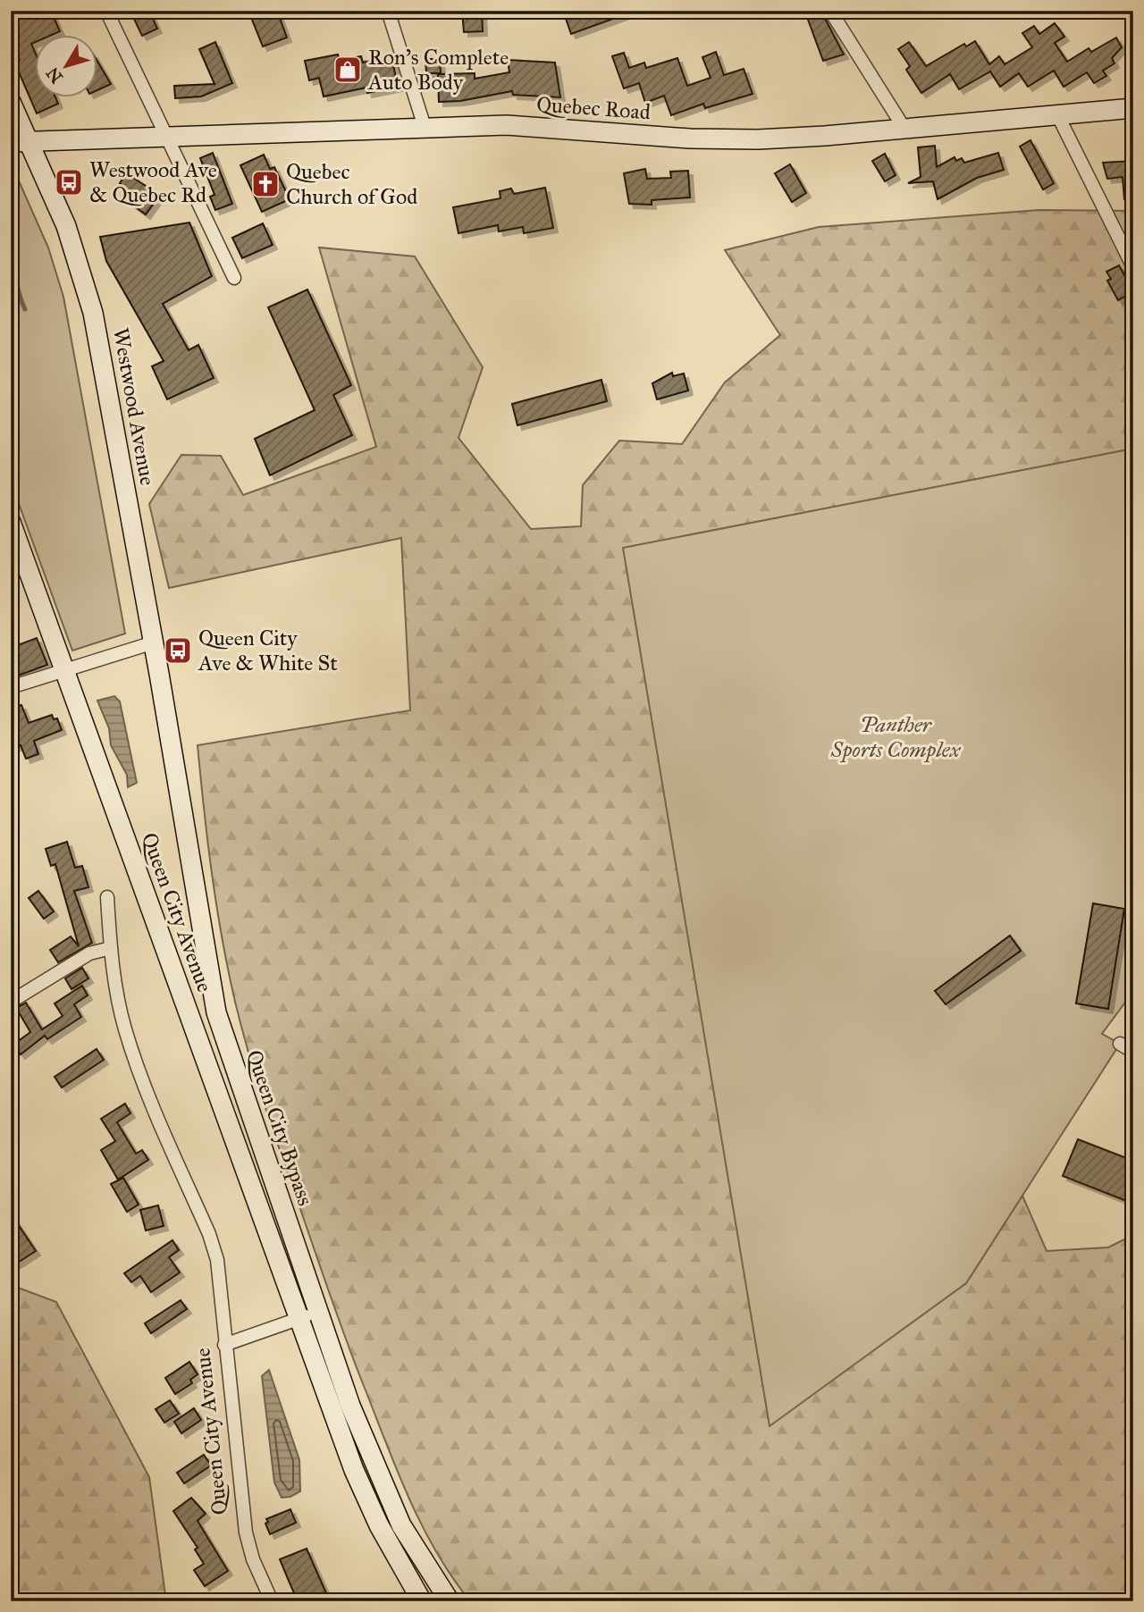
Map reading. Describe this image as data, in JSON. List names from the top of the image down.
{
  "streets": {
    "main road": [
      "Quebec Road",
      "Westwood Avenue",
      "Queen City Avenue",
      "Queen City Bypass"
    ]
  },
  "crossings": [
    ["Quebec Road", "Westwood Avenue"],
    ["Westwood Avenue", "Queen City Bypass"]
  ],
  "parks": ["Panther Sports Complex"],
  "places": {
    "shop": ["Ron’s Complete Auto Body"],
    "bus stop": ["Westwood Ave & Quebec Rd", "Queen City Ave & White St"],
    "church": ["Quebec Church of God"]
  },
  "north": "bottom left"
}
